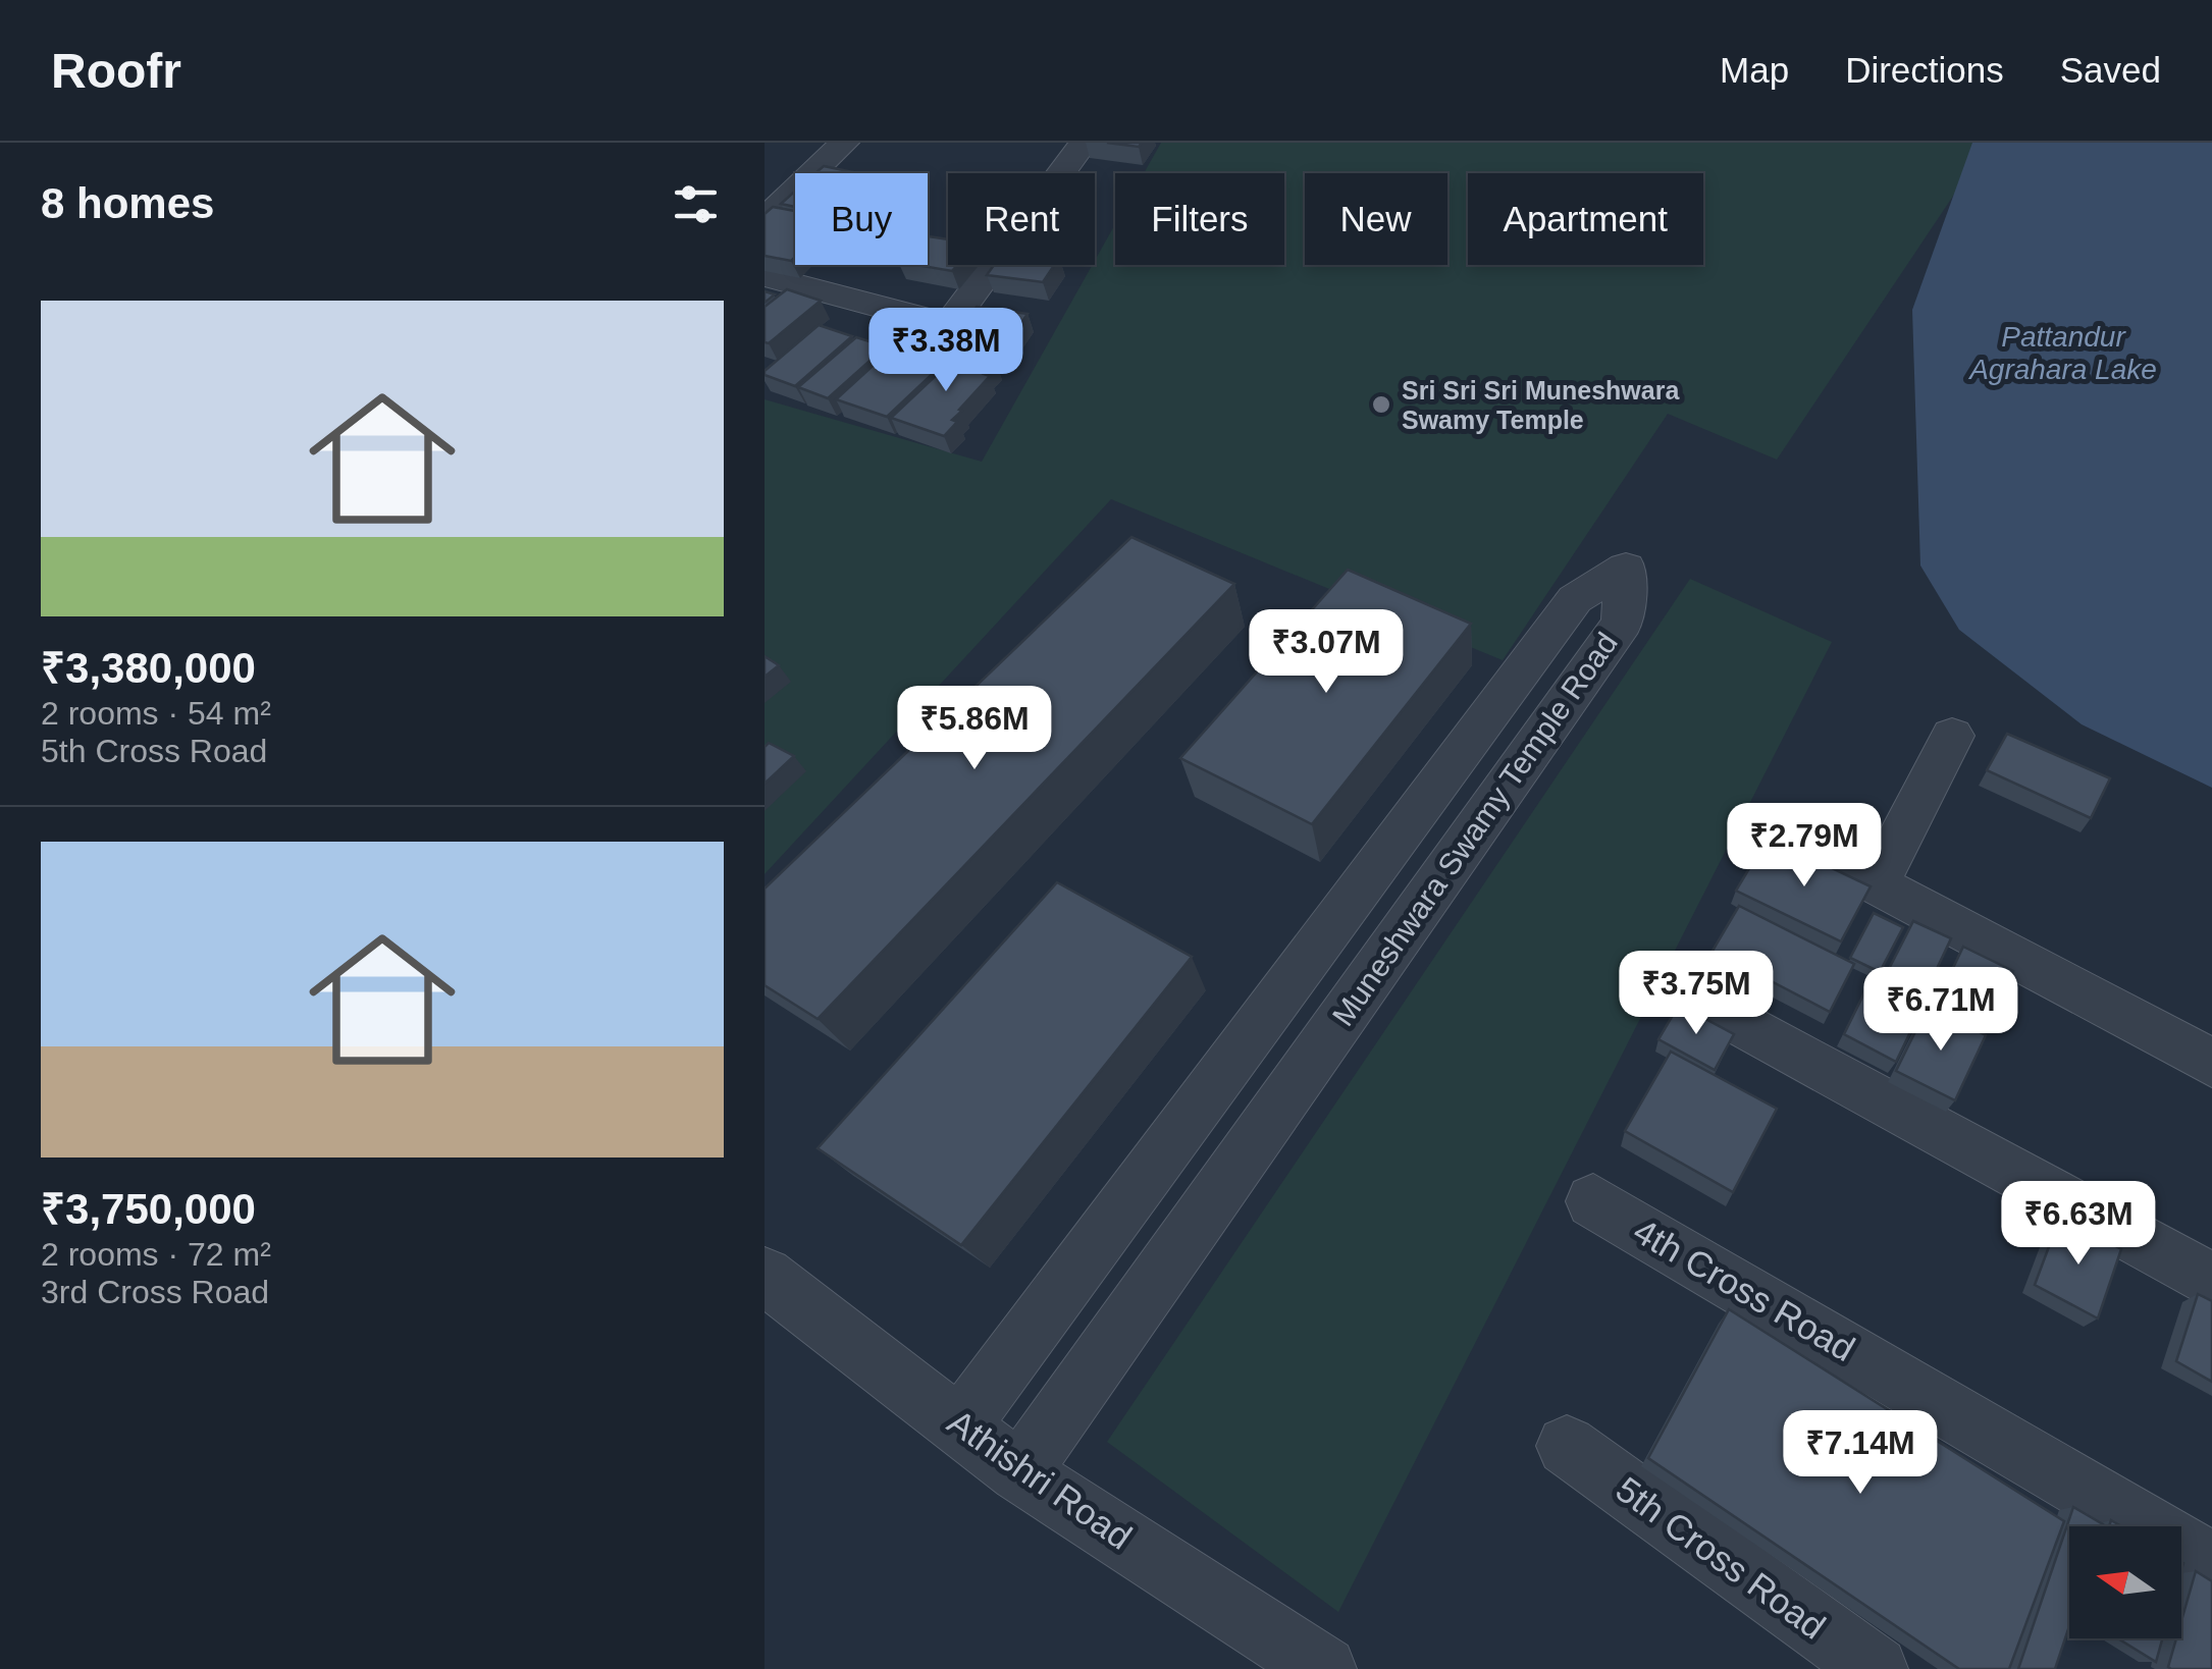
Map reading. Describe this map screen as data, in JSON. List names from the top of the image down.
{
  "streets": {
    "street": [
      "Muneshwara Swamy Temple Road",
      "4th Cross Road",
      "Athishri Road",
      "5th Cross Road"
    ]
  },
  "crossings": [
    ["Muneshwara Swamy Temple Road", "Athishri Road"]
  ],
  "water": ["Pattandur Agrahara Lake"],
  "places": ["Sri Sri Sri Muneshwara Swamy Temple"],
  "north": "left",
  "page": {
    "header": "Roofr",
    "nav": ["Map", "Directions", "Saved"],
    "heading": "8 homes",
    "chip": [
      "Buy",
      "Rent",
      "Filters",
      "New",
      "Apartment"
    ],
    "list": [
      {
        "name": "₹3,380,000",
        "note": "2 rooms · 54 m² · 5th Cross Road"
      },
      {
        "name": "₹3,750,000",
        "note": "2 rooms · 72 m² · 3rd Cross Road"
      }
    ],
    "price": [
      "₹3.38M",
      "₹3.07M",
      "₹5.86M",
      "₹2.79M",
      "₹3.75M",
      "₹6.71M",
      "₹6.63M",
      "₹7.14M"
    ]
  }
}
